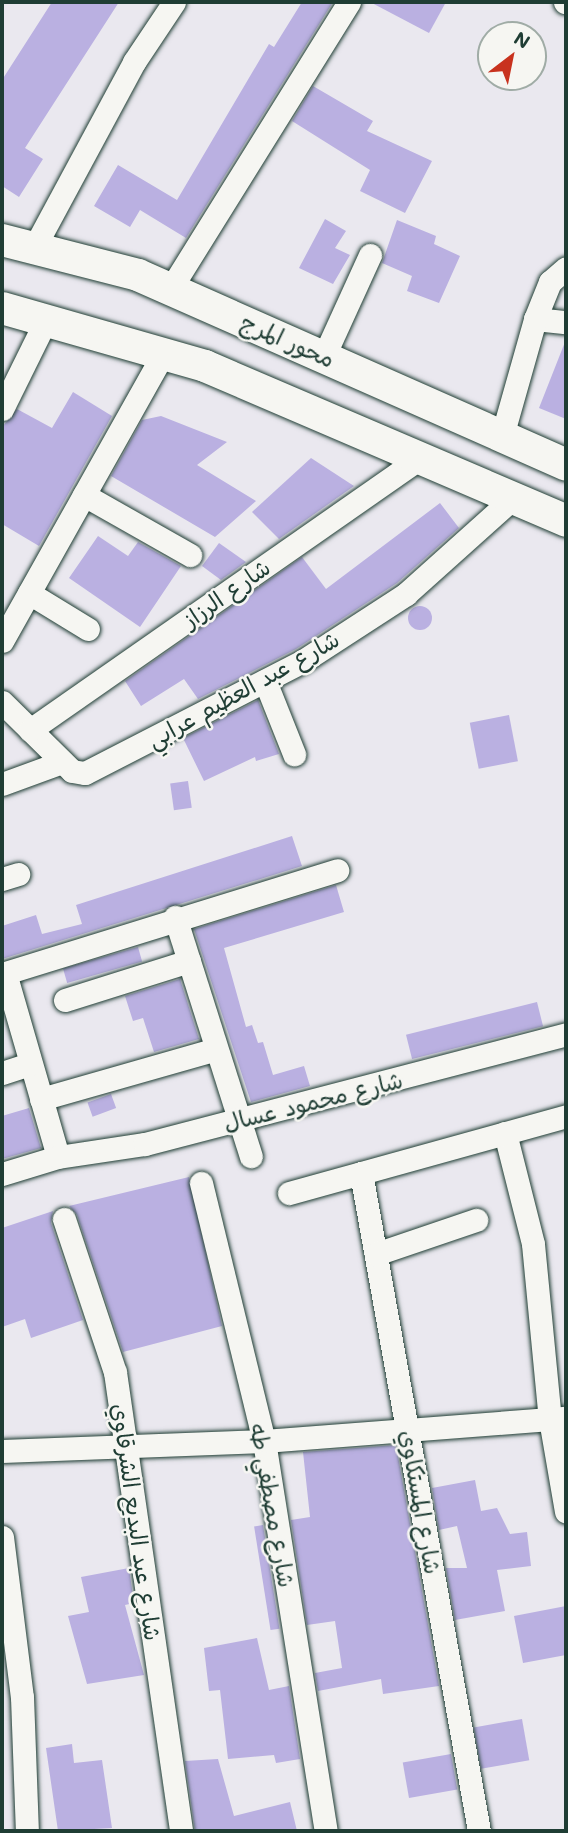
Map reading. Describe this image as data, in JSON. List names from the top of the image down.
{
  "streets": {
    "main road": ["محور المرج"],
    "street": [
      "شارع الرزاز",
      "شارع عبد العظيم عرابي",
      "شارع محمود عسال",
      "شارع المستكاوي",
      "شارع مصطفي طه",
      "شارع عبد البديع الشرقاوي"
    ]
  },
  "north": "top right"
}
